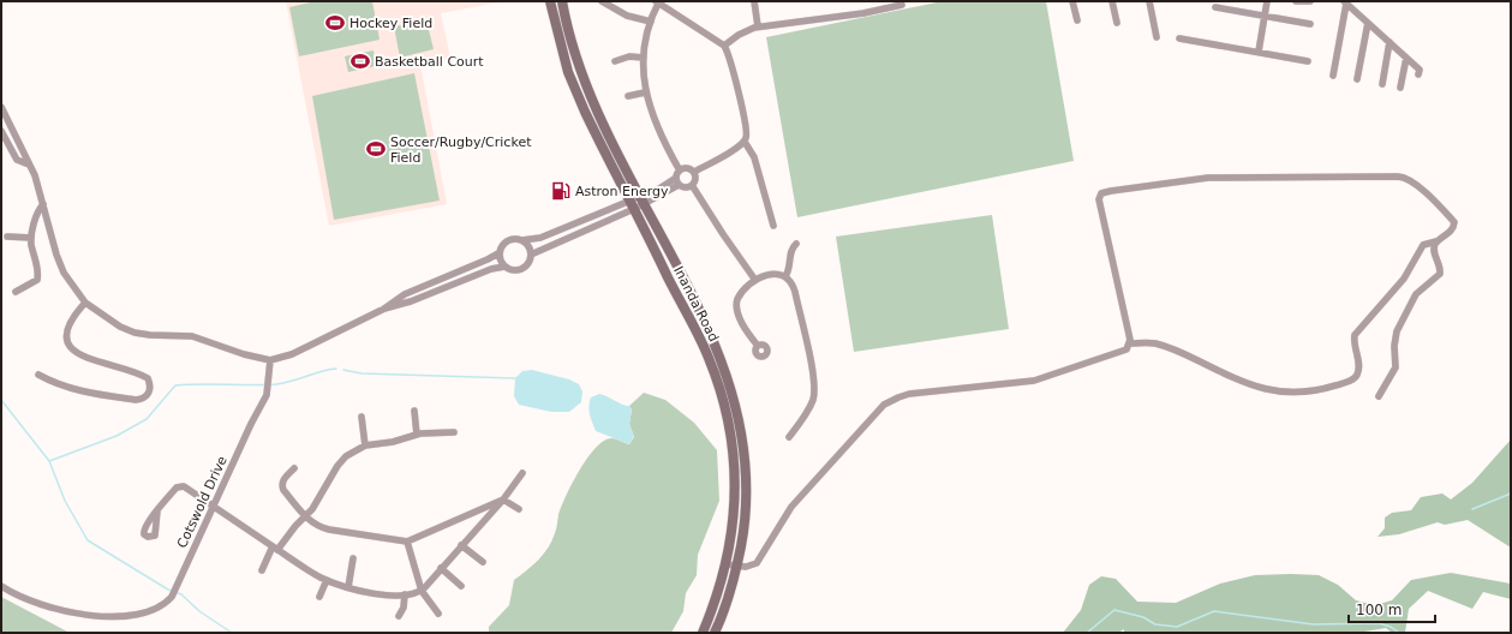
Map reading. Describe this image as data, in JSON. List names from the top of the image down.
{
  "streets": {
    "main road": ["Inanda Road"],
    "street": ["Cotswold Drive"]
  },
  "places": {
    "sports": ["Hockey Field", "Basketball Court", "Soccer/Rugby/Cricket Field"],
    "fuel station": ["Astron Energy"]
  },
  "scale_bar": "100 m"
}
